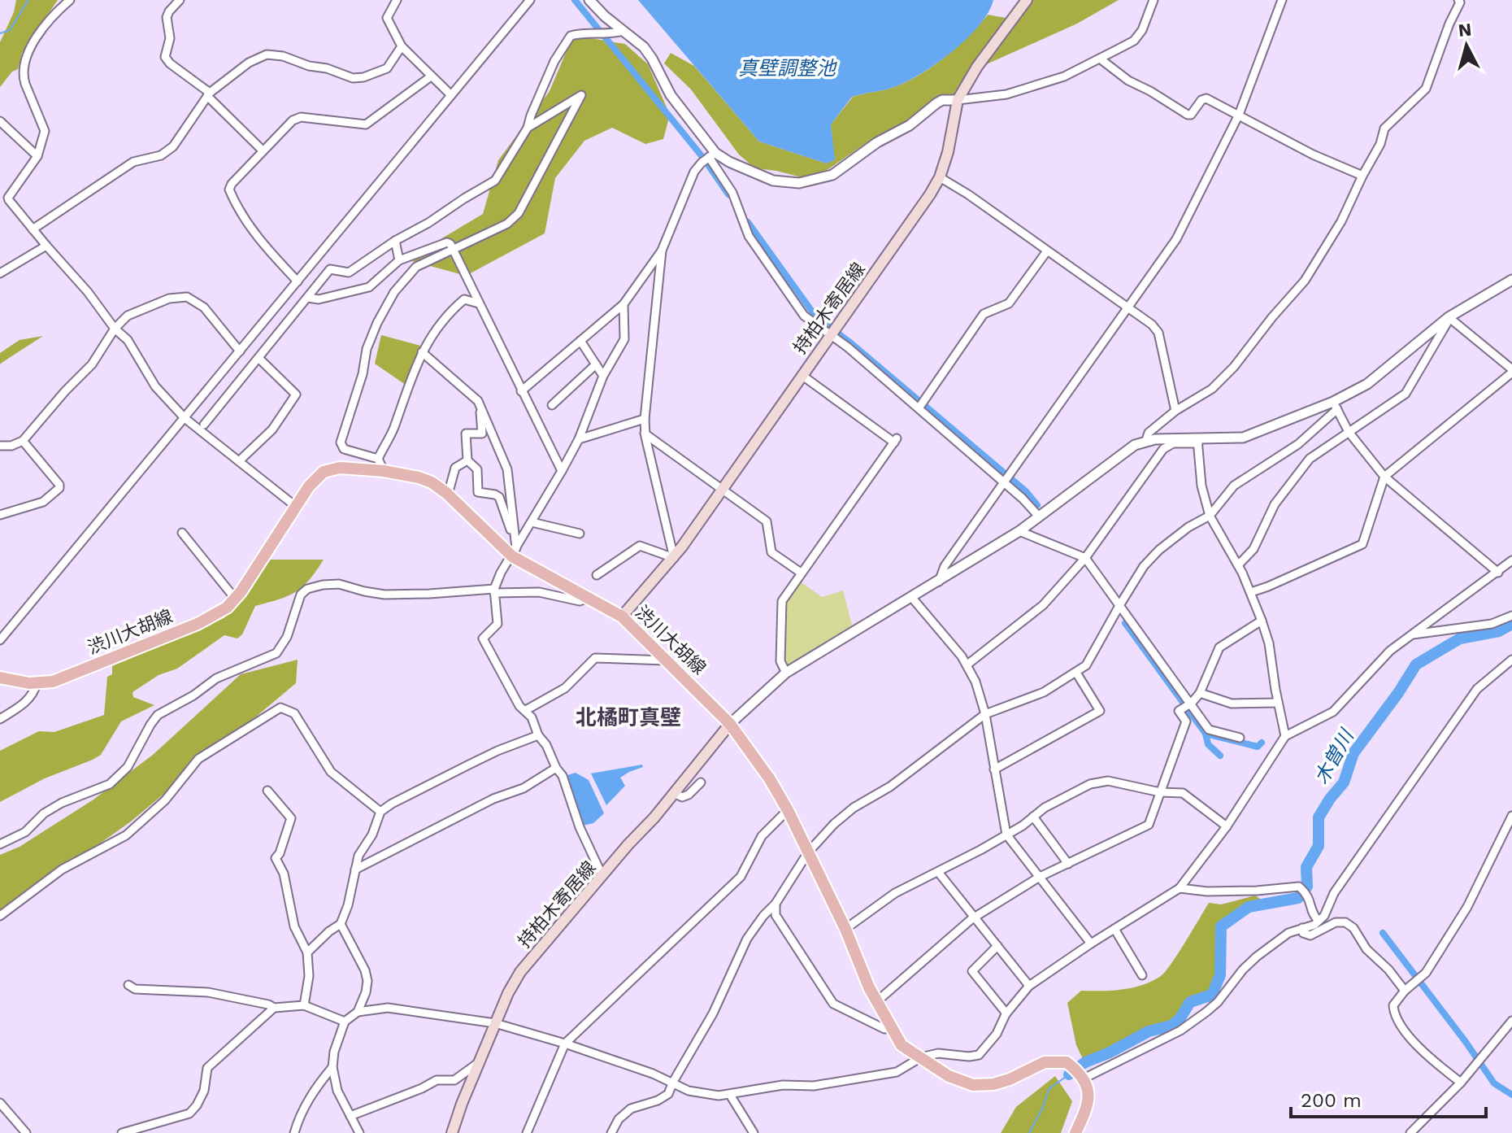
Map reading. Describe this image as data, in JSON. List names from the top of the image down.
{
  "streets": {
    "main road": ["持柏木寄居線", "渋川大胡線"]
  },
  "crossings": [
    ["持柏木寄居線", "渋川大胡線"]
  ],
  "districts": ["北橘町真壁"],
  "water": ["真壁調整池", "木曽川"],
  "scale_bar": "200 m",
  "north": "top"
}
